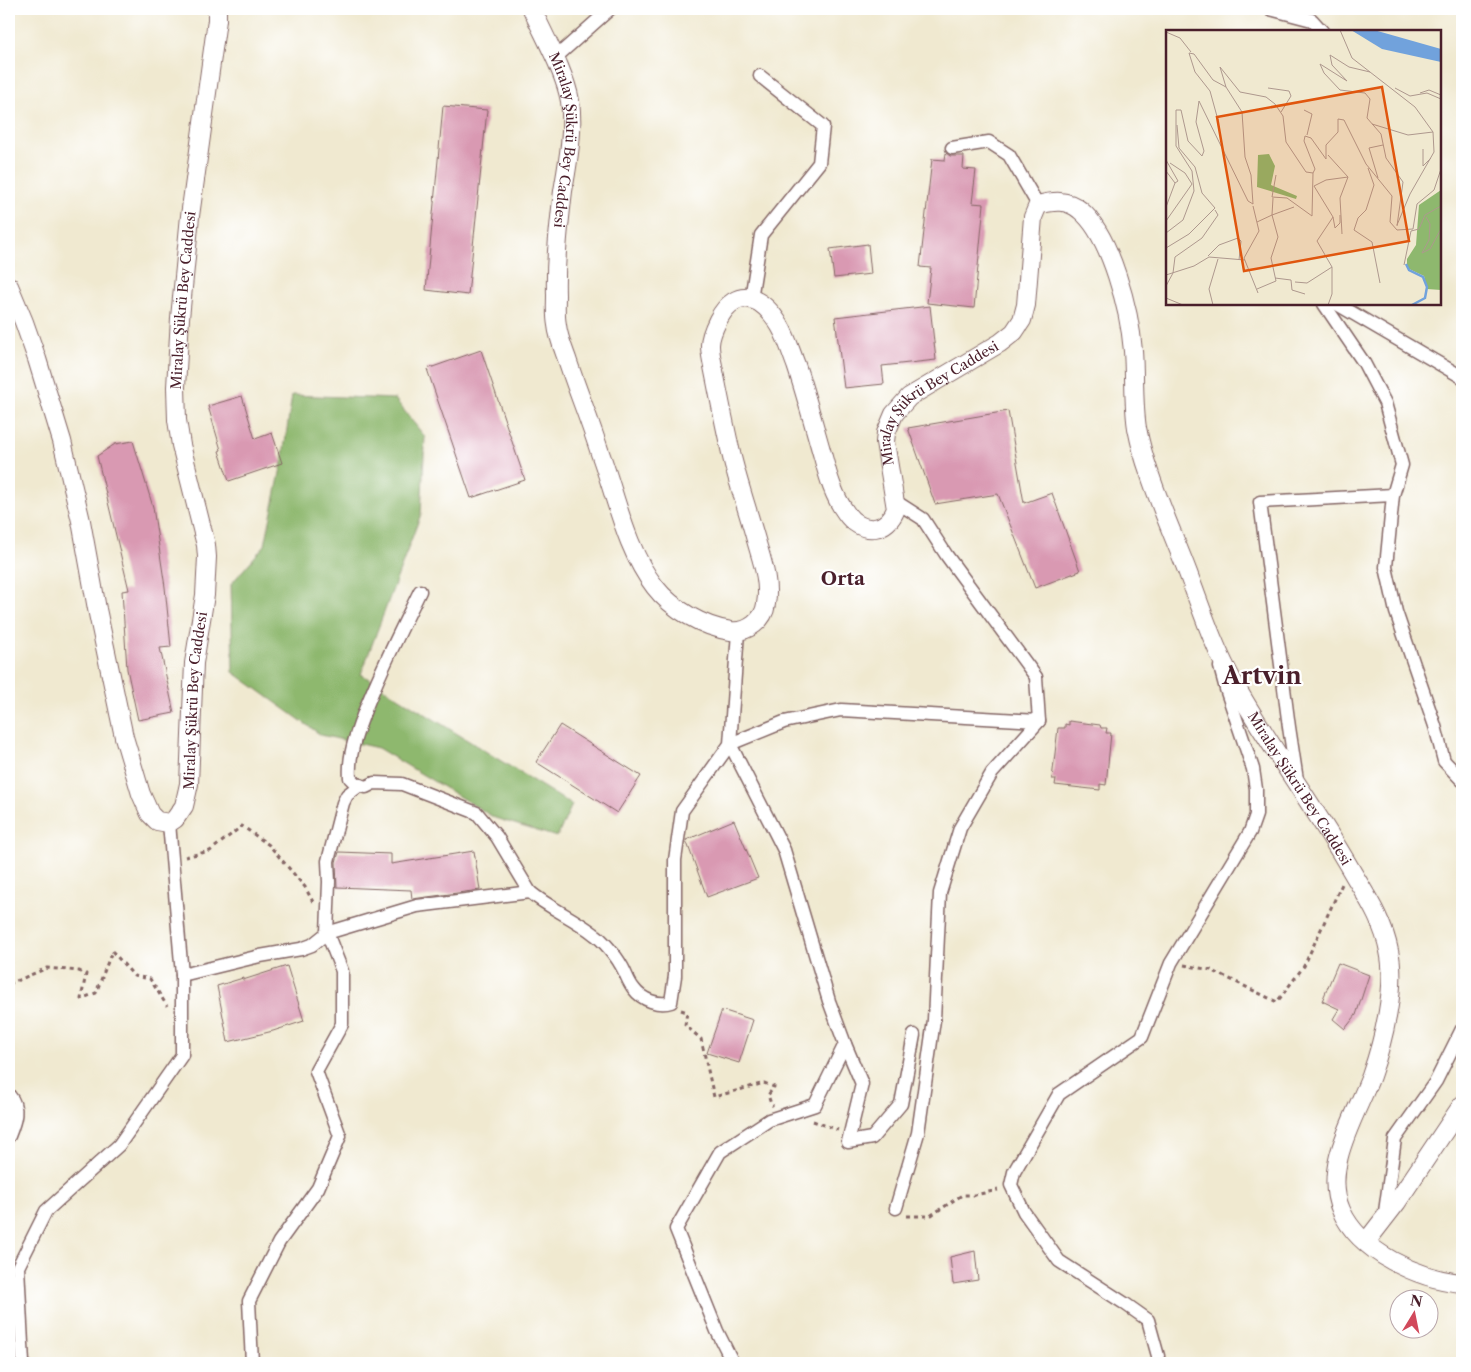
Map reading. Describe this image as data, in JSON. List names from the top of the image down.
{
  "streets": {
    "main road": ["Miralay Şükrü Bey Caddesi"]
  },
  "districts": ["Orta", "Artvin"],
  "north": "top"
}
